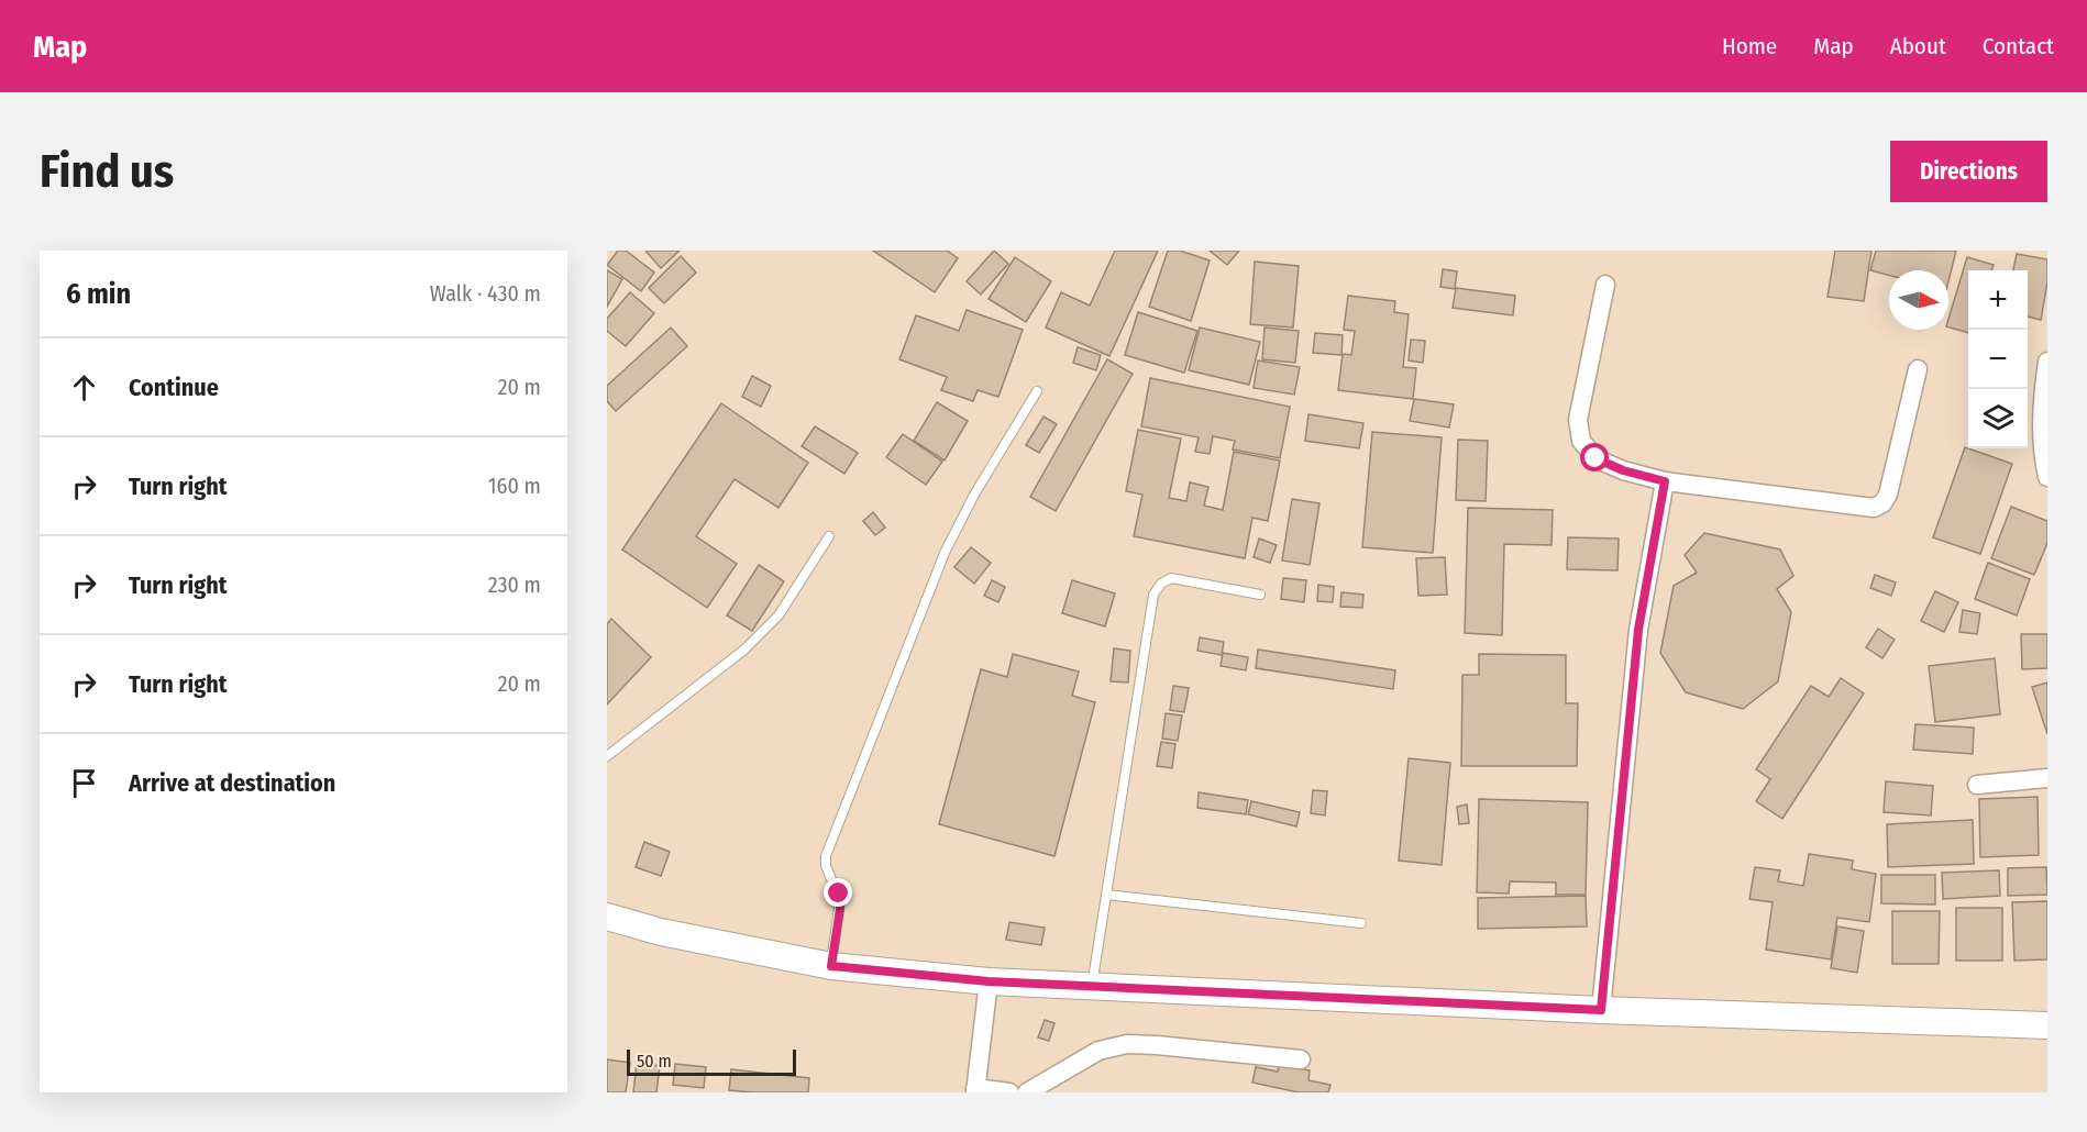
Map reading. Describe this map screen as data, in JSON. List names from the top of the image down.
{
  "scale_bar": "50 m",
  "north": "right",
  "page": {
    "header": "Map",
    "nav": [
      "Home",
      "Map",
      "About",
      "Contact"
    ],
    "buttons": "Directions",
    "title": "Find us",
    "heading": ["6 min", "Walk · 430 m"],
    "map_buttons": ["+", "−"],
    "list": [
      ["Continue", "20 m"],
      ["Turn right", "160 m"],
      ["Turn right", "230 m"],
      ["Turn right", "20 m"],
      "Arrive at destination"
    ],
    "scale": "50 m"
  }
}
